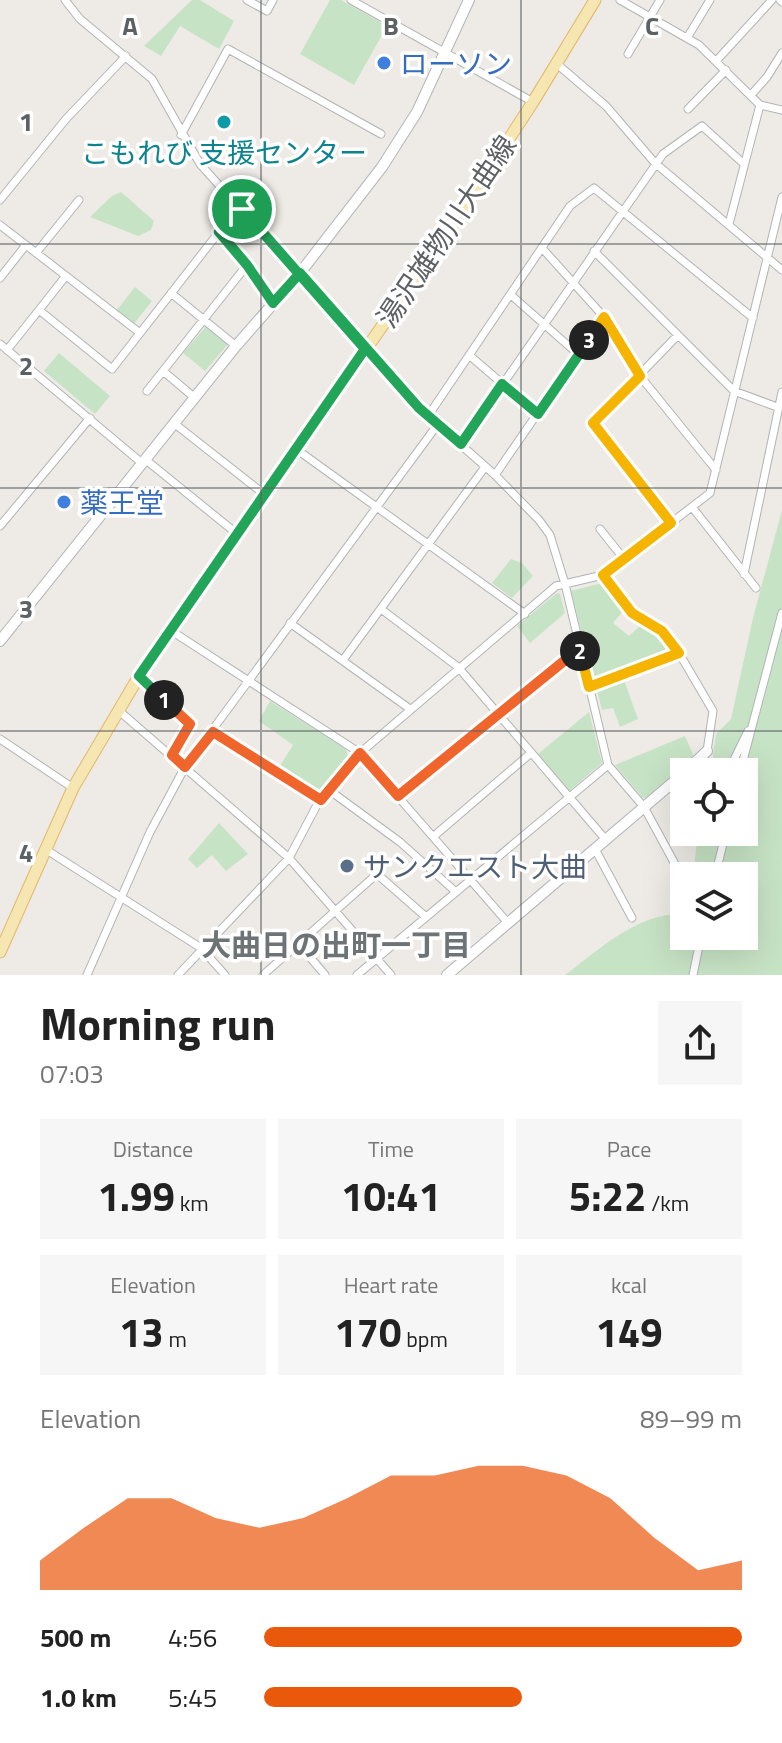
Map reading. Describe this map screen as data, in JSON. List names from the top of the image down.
{
  "streets": {
    "main road": ["湯沢雄物川大曲線"]
  },
  "districts": ["大曲日の出町一丁目"],
  "places": [
    "ローソン",
    "こもれび 支援センター",
    "薬王堂",
    "サンクエスト大曲"
  ],
  "page": {
    "pins": ["3", "2", "1"],
    "heading": ["Morning run", "07:03"],
    "stats": [
      ["Distance", "1.99 km"],
      ["Time", "10:41"],
      ["Pace", "5:22 /km"],
      ["Elevation", "13 m"],
      ["Heart rate", "170 bpm"],
      ["kcal", "149"]
    ],
    "chart": ["Elevation", "89–99 m"],
    "list": [
      {
        "name": "500 m",
        "note": "4:56"
      },
      {
        "name": "1.0 km",
        "note": "5:45"
      }
    ]
  },
  "grid": {
    "columns": ["A", "B", "C"],
    "rows": [
      "1",
      "2",
      "3",
      "4"
    ]
  }
}
